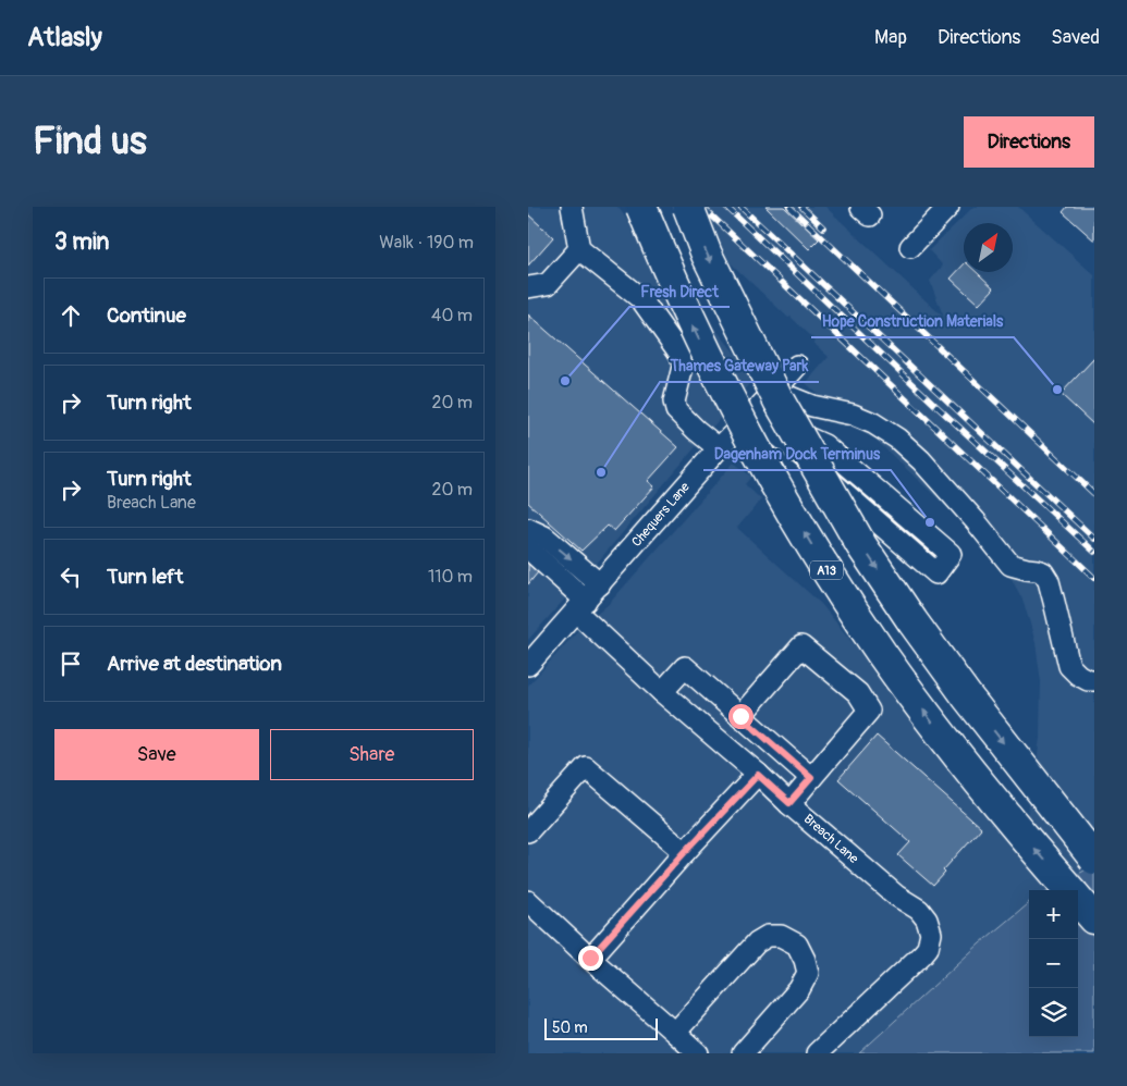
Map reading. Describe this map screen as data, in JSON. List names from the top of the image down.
{
  "streets": {
    "highway": ["A13"],
    "street": ["Chequers Lane", "Breach Lane"]
  },
  "crossings": [
    ["Chequers Lane", "Breach Lane"]
  ],
  "places": [
    "Fresh Direct",
    "Hope Construction Materials",
    "Thames Gateway Park",
    "Dagenham Dock Terminus"
  ],
  "scale_bar": "50 m",
  "north": "top right",
  "page": {
    "header": "Atlasly",
    "nav": ["Map", "Directions", "Saved"],
    "buttons": [
      "Directions",
      ["Save", "Share"]
    ],
    "title": "Find us",
    "heading": ["3 min", "Walk · 190 m"],
    "list": [
      ["Continue", "40 m"],
      ["Turn right", "20 m"],
      ["Turn right", "Breach Lane", "20 m"],
      ["Turn left", "110 m"],
      "Arrive at destination"
    ],
    "map_buttons": ["+", "−"],
    "scale": "50 m"
  }
}
